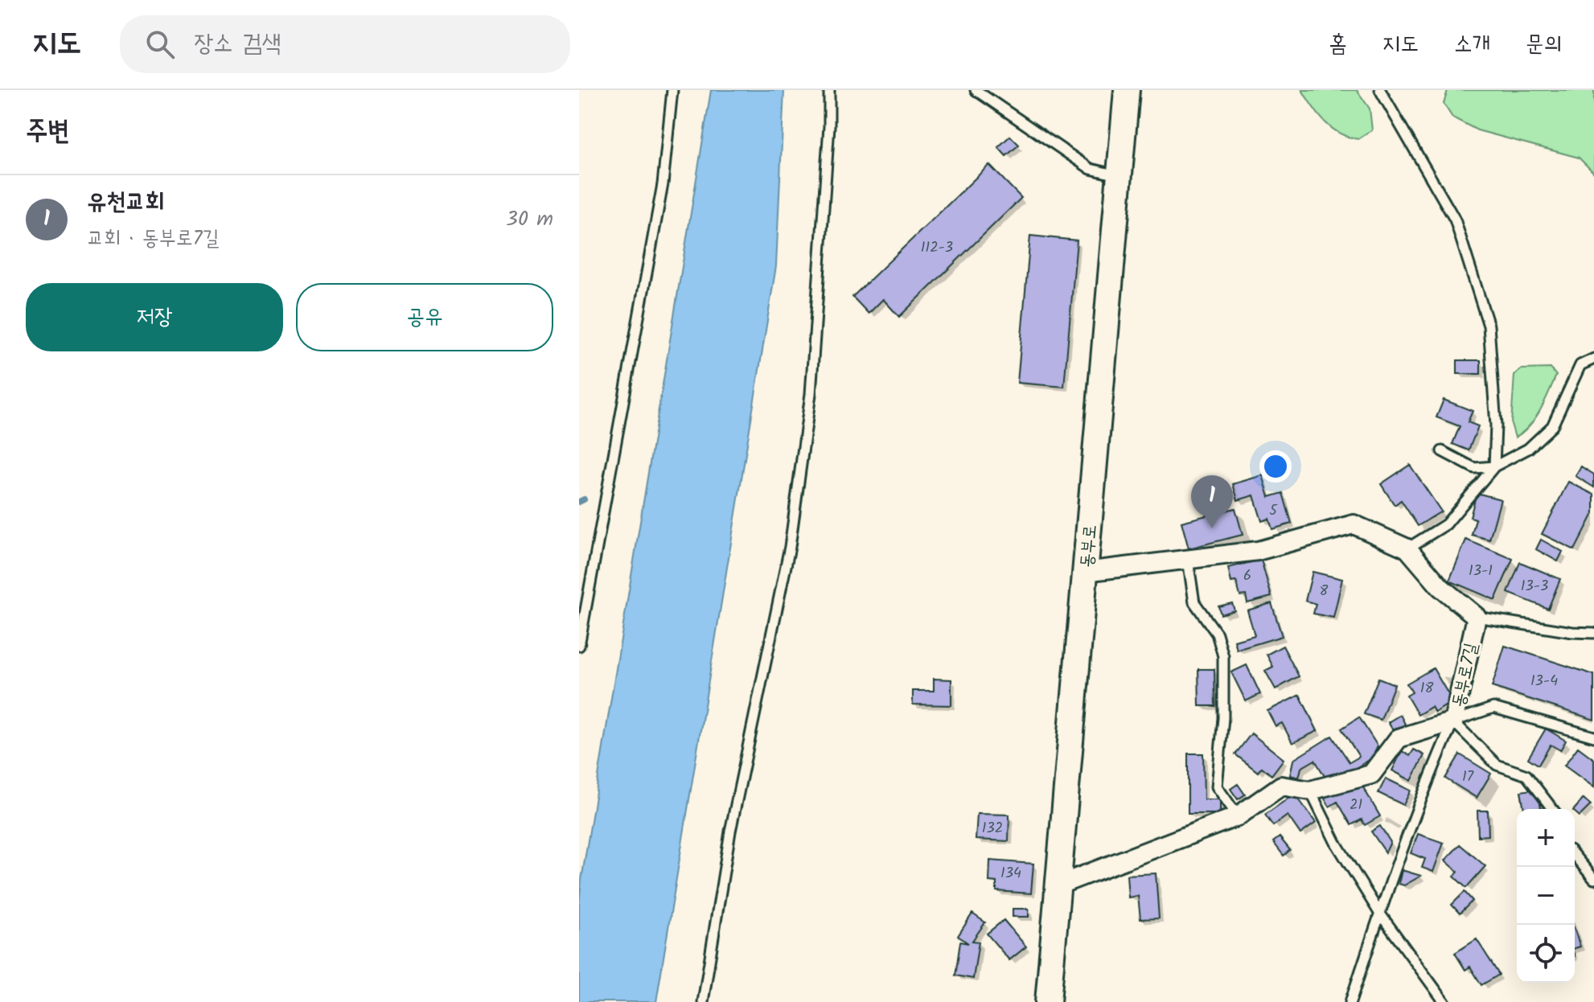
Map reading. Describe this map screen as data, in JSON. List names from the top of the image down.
{
  "streets": {
    "street": ["동부로", "동부로7길"]
  },
  "crossings": [
    ["동부로", "동부로7길"]
  ],
  "house_numbers": [
    "112-3",
    "5",
    "13-1",
    "6",
    "13-3",
    "8",
    "13-4",
    "18",
    "17",
    "21",
    "132",
    "134"
  ],
  "page": {
    "header": "지도",
    "search": "장소 검색",
    "nav": [
      "홈",
      "지도",
      "소개",
      "문의"
    ],
    "heading": "주변",
    "list": [
      {
        "mark": "1",
        "name": "유천교회",
        "note": "교회 · 동부로7길",
        "value": "30 m"
      }
    ],
    "buttons": ["저장", "공유"],
    "pins": "1",
    "map_buttons": ["+", "−"]
  }
}
